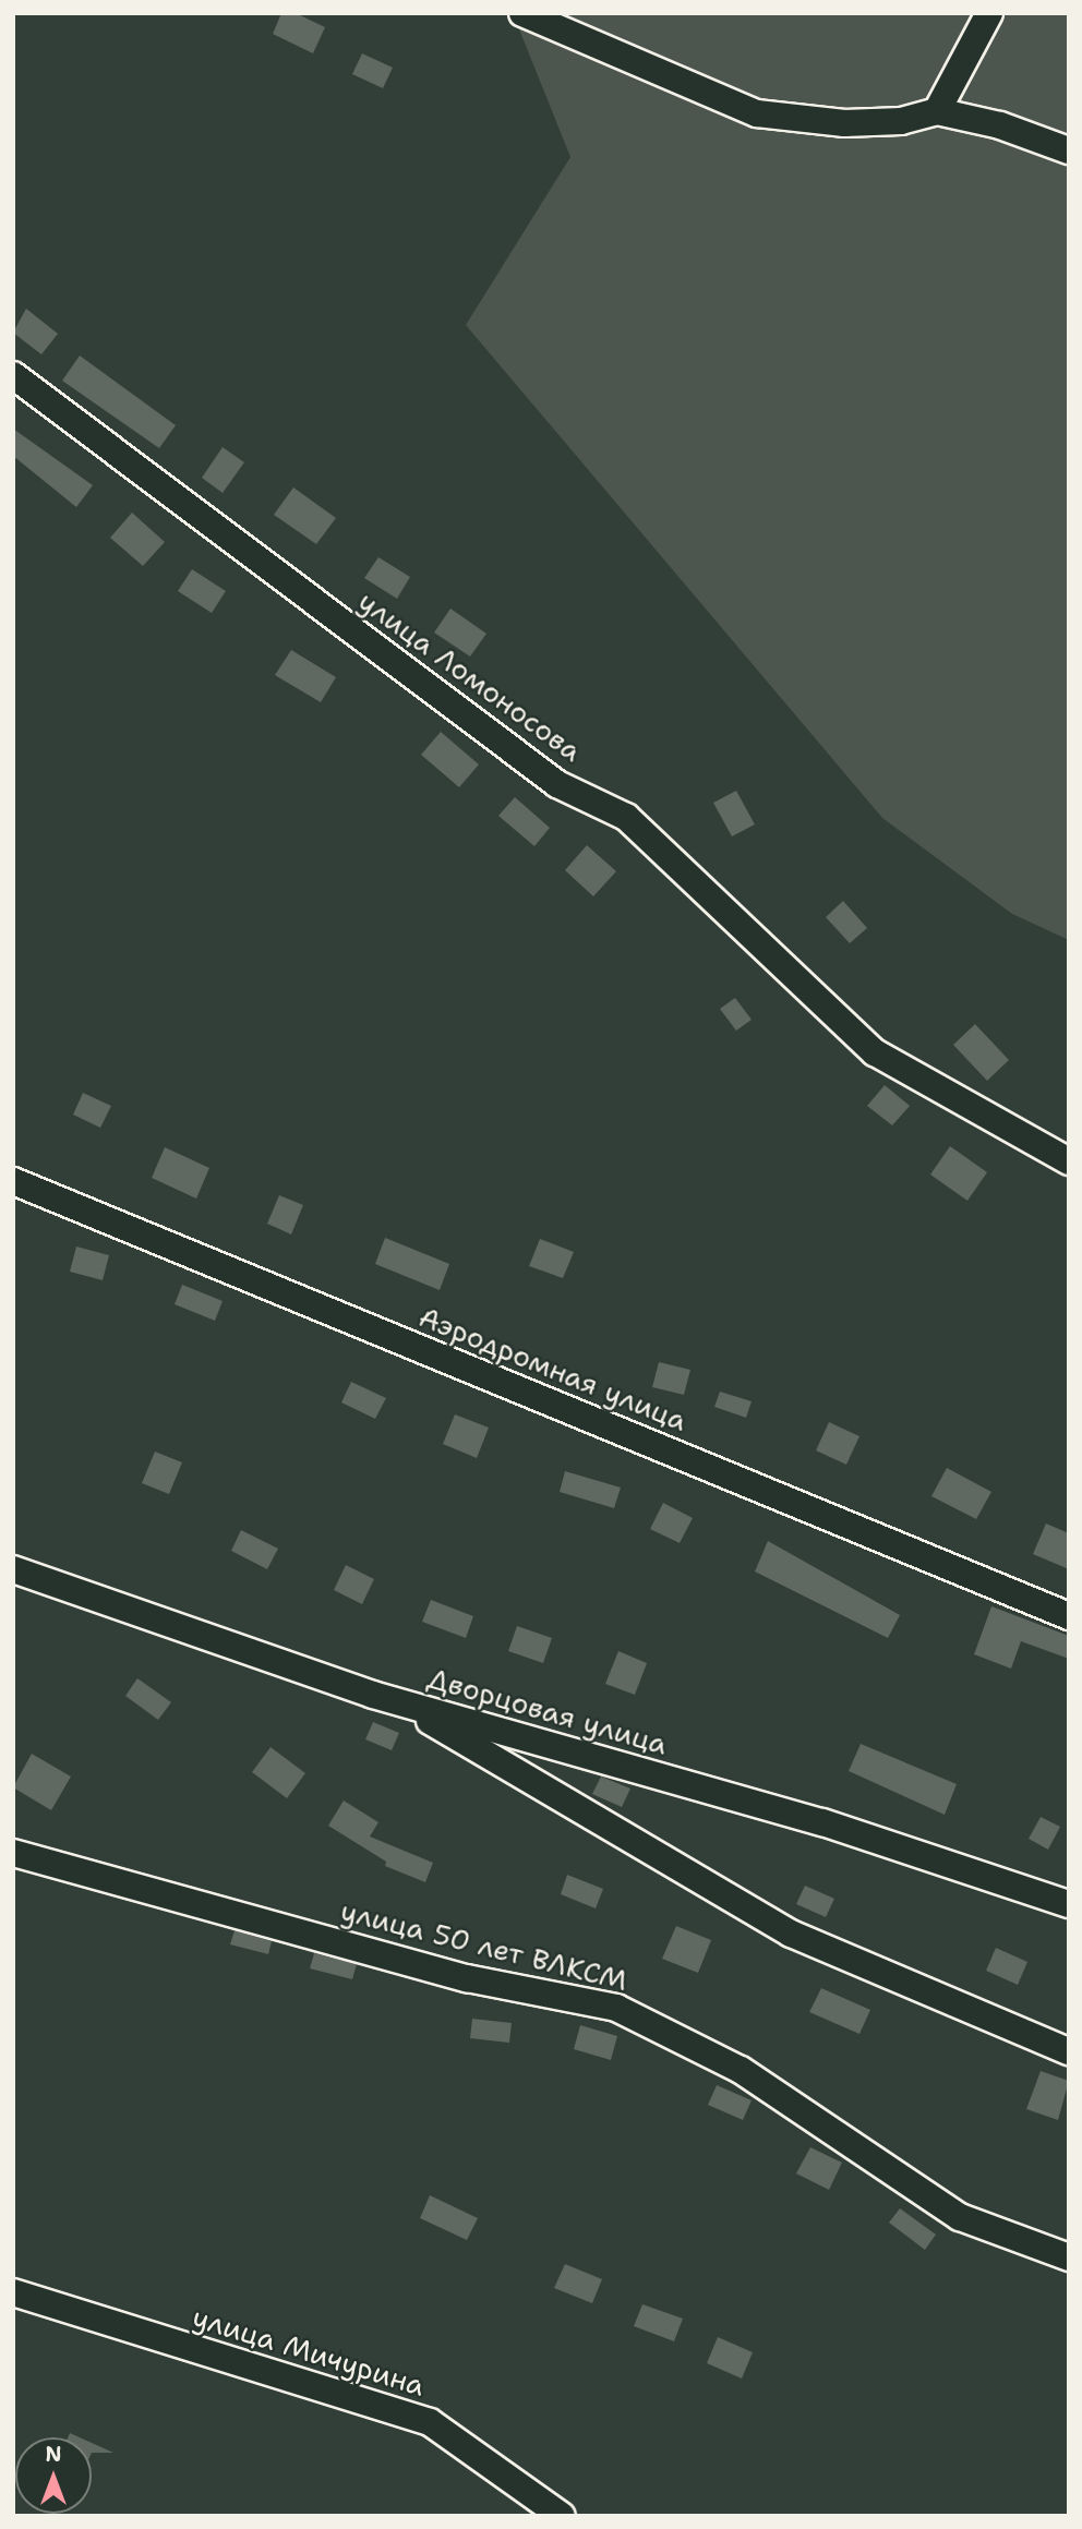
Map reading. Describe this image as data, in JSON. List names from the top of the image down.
{
  "streets": {
    "street": [
      "улица Ломоносова",
      "Аэродромная улица",
      "Дворцовая улица",
      "улица 50 лет ВЛКСМ",
      "улица Мичурина"
    ]
  },
  "north": "top"
}
